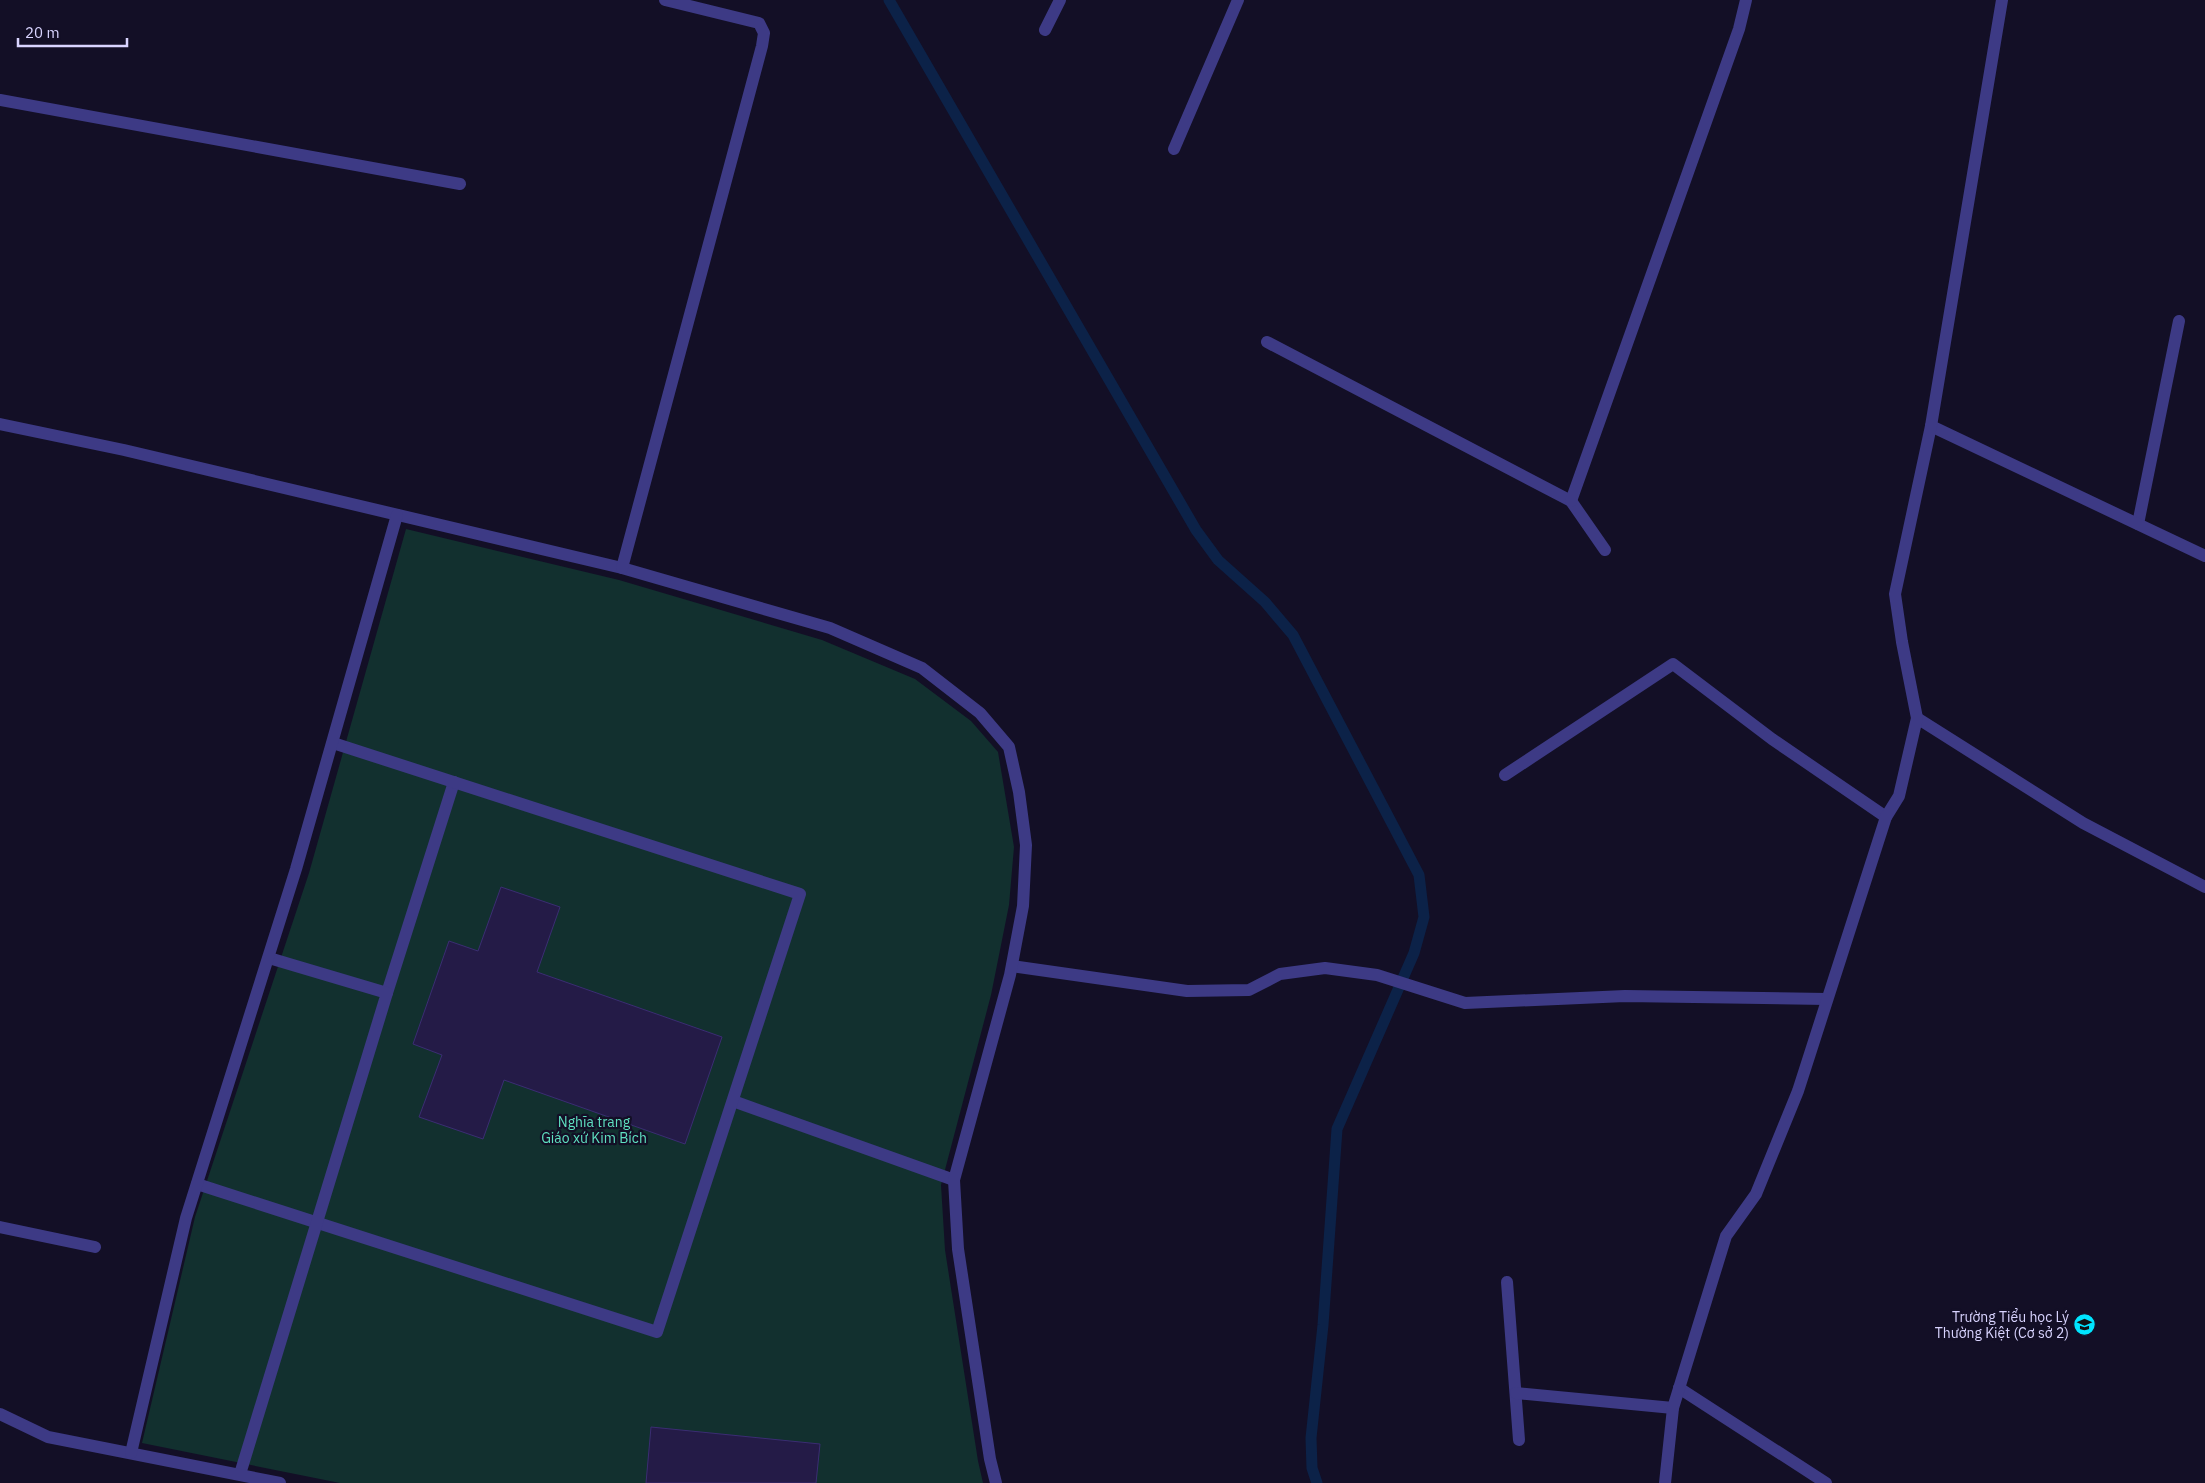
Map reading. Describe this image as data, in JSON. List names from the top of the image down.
{
  "parks": ["Nghĩa trang Giáo xứ Kim Bích"],
  "places": {
    "school or university": ["Trường Tiểu học Lý Thường Kiệt (Cơ sở 2)"]
  },
  "scale_bar": "20 m"
}
